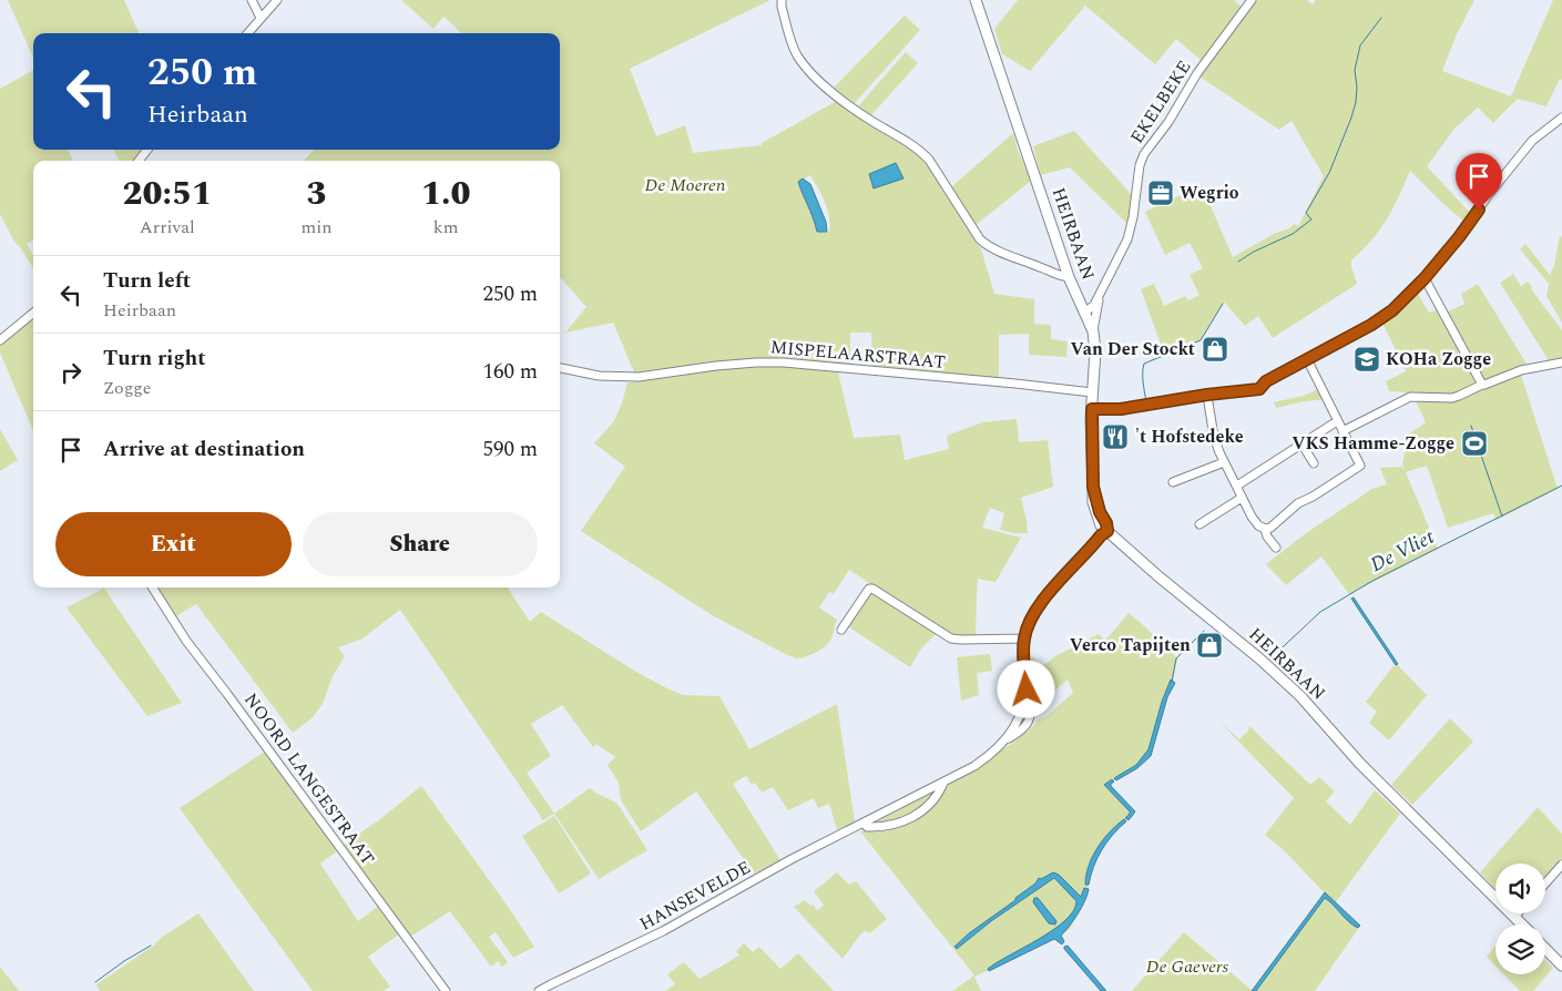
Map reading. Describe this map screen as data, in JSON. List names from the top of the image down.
{
  "streets": {
    "main road": ["HEIRBAAN"],
    "street": [
      "EKELBEKE",
      "MISPELAARSTRAAT",
      "NOORD LANGESTRAAT",
      "HANSEVELDE"
    ]
  },
  "crossings": [
    ["EKELBEKE", "HEIRBAAN"],
    ["HEIRBAAN", "MISPELAARSTRAAT"]
  ],
  "water": ["De Vliet"],
  "parks": ["De Moeren", "De Gaevers"],
  "places": {
    "office": ["Wegrio"],
    "shop": ["Van Der Stockt", "Verco Tapijten"],
    "school or university": ["KOHa Zogge"],
    "restaurant": ["'t Hofstedeke"],
    "sports": ["VKS Hamme-Zogge"]
  },
  "page": {
    "turn": ["250 m", "Heirbaan"],
    "eta": [
      "20:51",
      "Arrival",
      "3",
      "min",
      "1.0",
      "km"
    ],
    "list": [
      {
        "name": "Turn left",
        "note": "Heirbaan",
        "value": "250 m"
      },
      {
        "name": "Turn right",
        "note": "Zogge",
        "value": "160 m"
      },
      {
        "name": "Arrive at destination",
        "value": "590 m"
      }
    ],
    "buttons": ["Exit", "Share"]
  }
}
